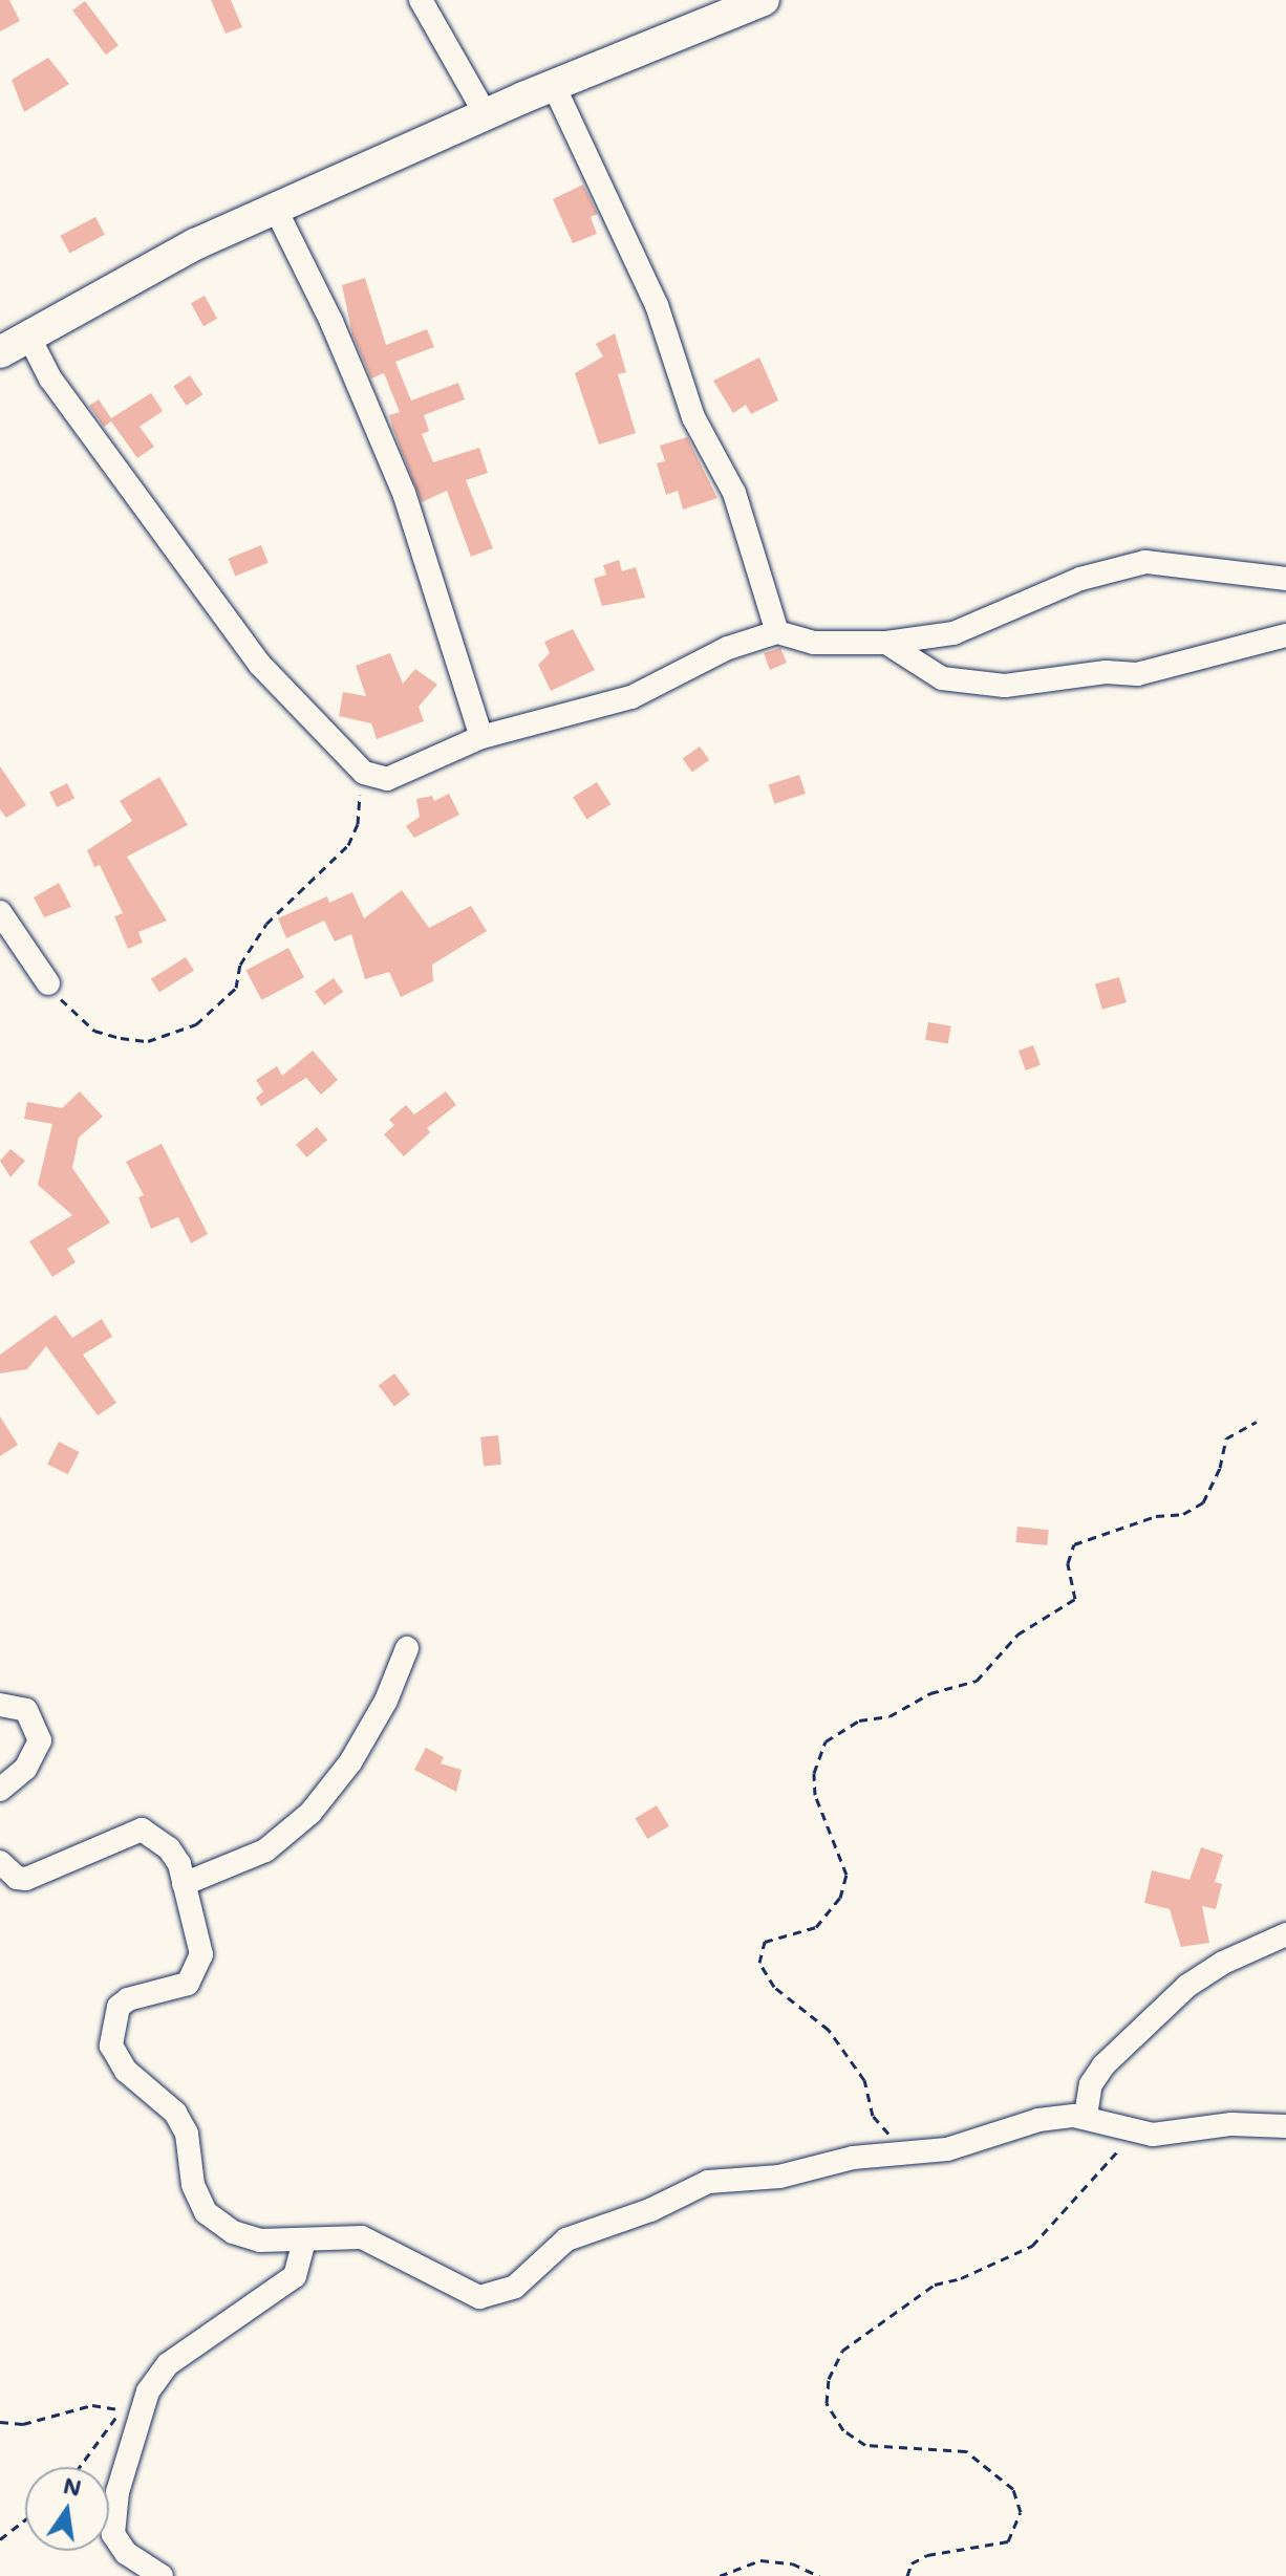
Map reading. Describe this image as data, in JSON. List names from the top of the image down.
{
  "north": "top"
}
